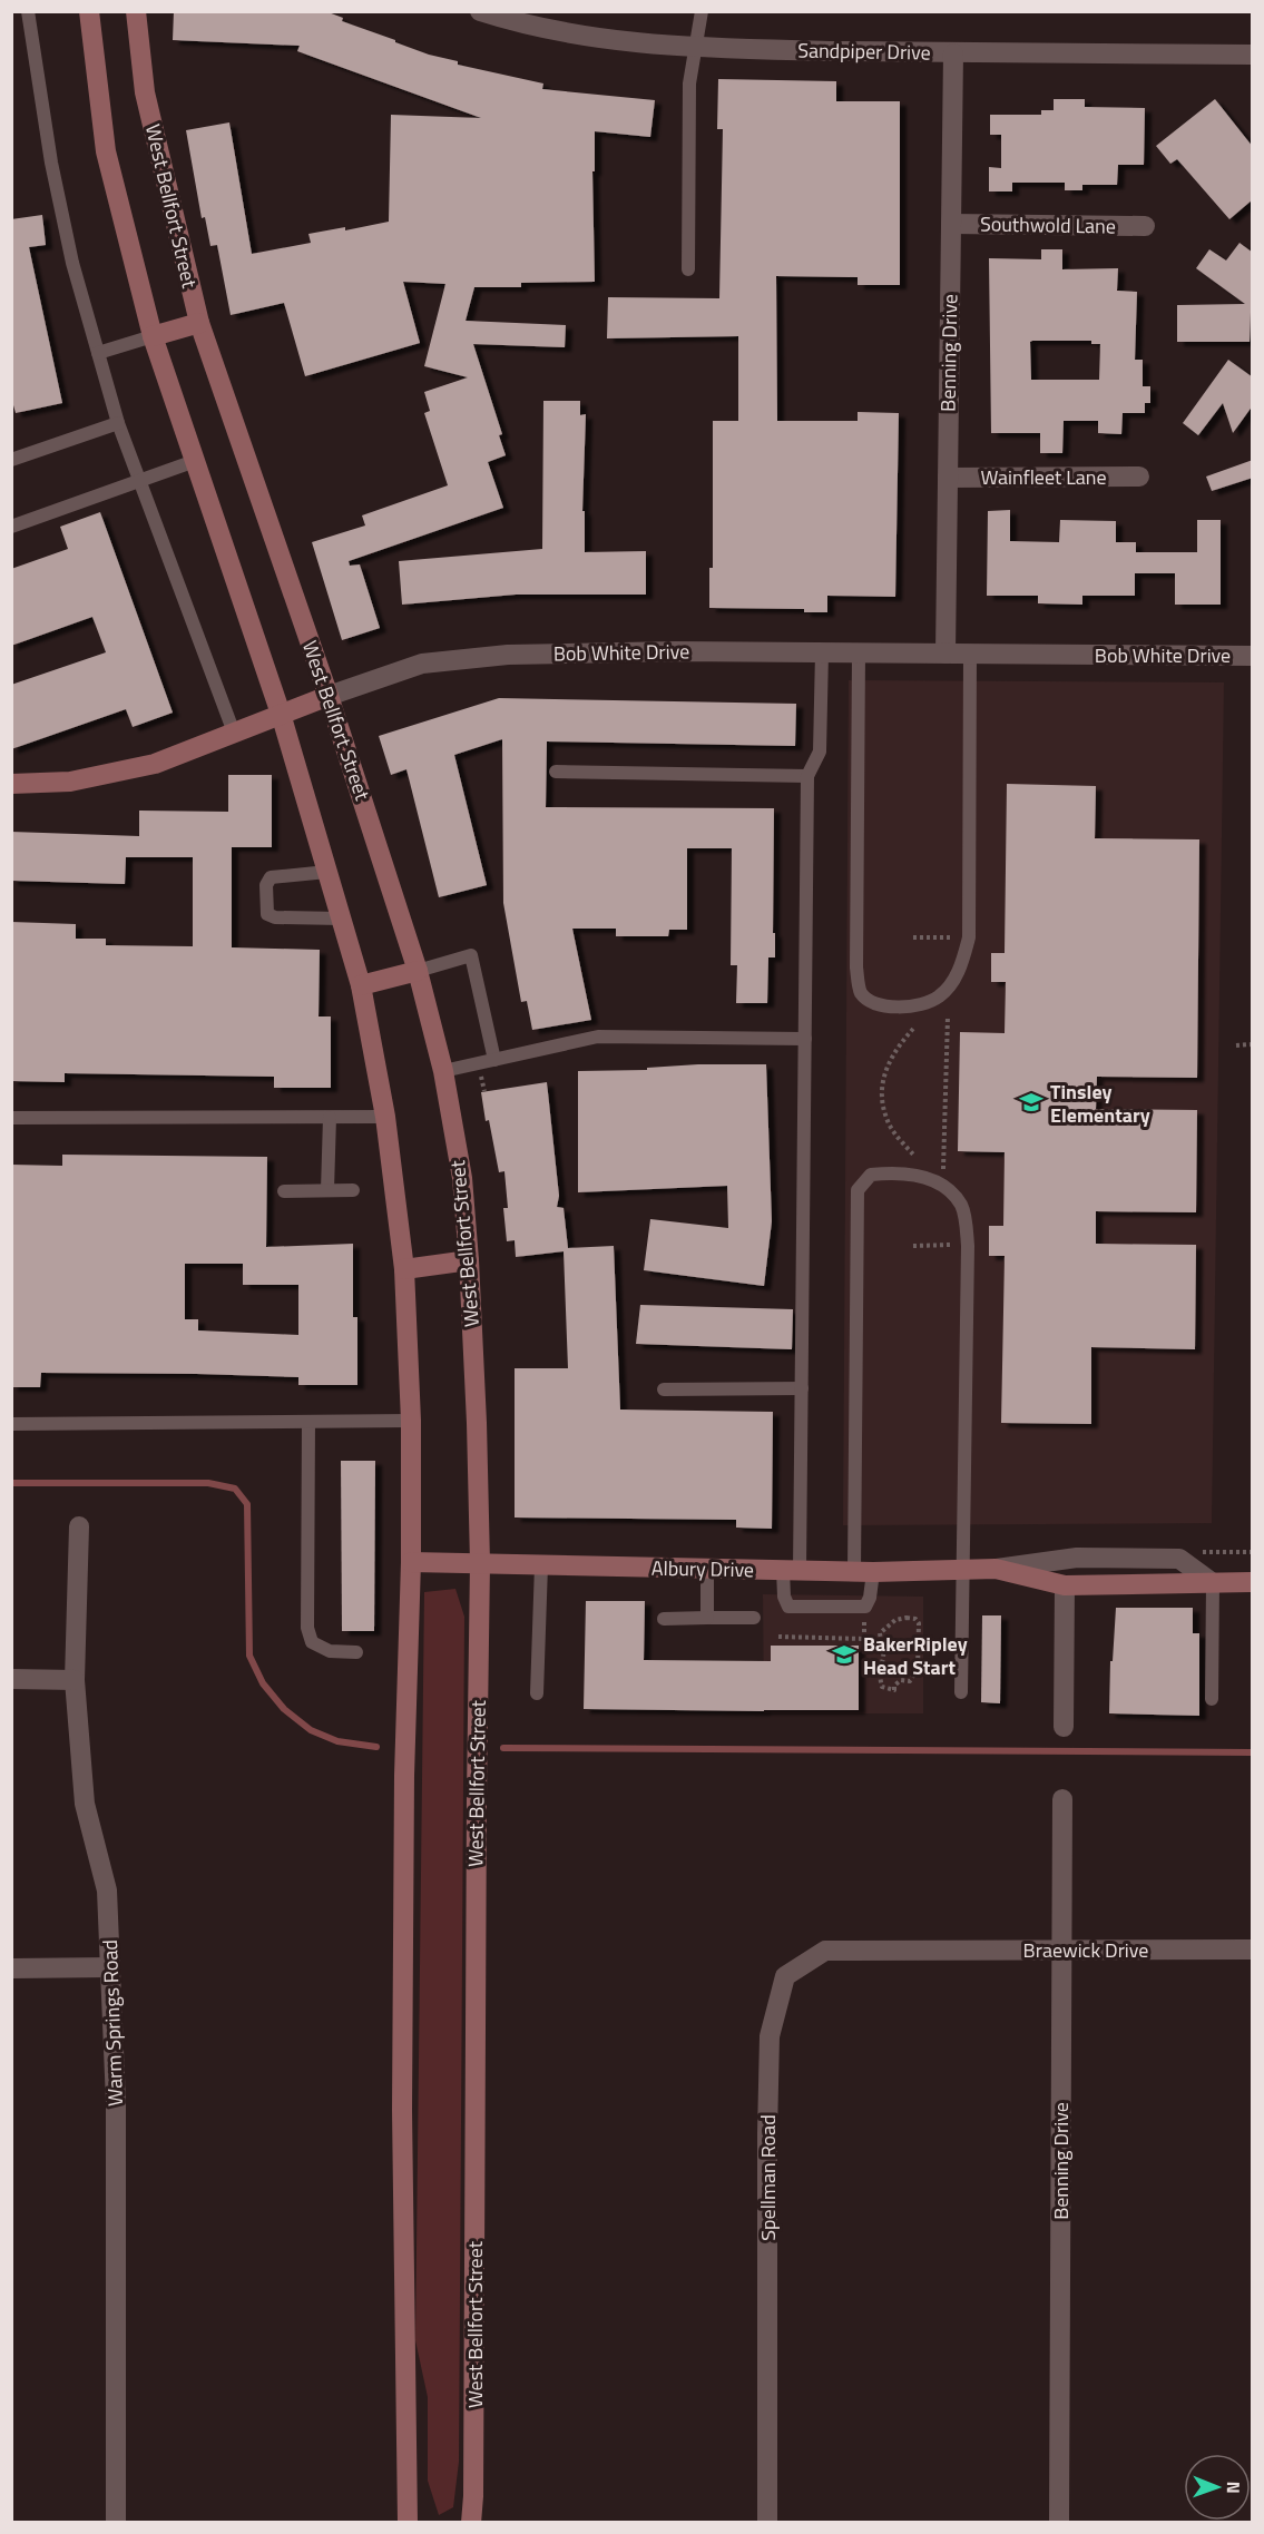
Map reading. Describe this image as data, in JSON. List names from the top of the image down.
{
  "streets": {
    "main road": ["West Bellfort Street", "Bob White Drive", "Albury Drive"],
    "street": [
      "Sandpiper Drive",
      "Southwold Lane",
      "Benning Drive",
      "Wainfleet Lane",
      "Braewick Drive",
      "Warm Springs Road",
      "Spellman Road"
    ]
  },
  "crossings": [
    ["Sandpiper Drive", "Benning Drive"],
    ["West Bellfort Street", "Bob White Drive"],
    ["West Bellfort Street", "Albury Drive"],
    ["Southwold Lane", "Benning Drive"],
    ["Benning Drive", "Wainfleet Lane"],
    ["Benning Drive", "Bob White Drive"],
    ["Benning Drive", "Braewick Drive"],
    ["Braewick Drive", "Spellman Road"]
  ],
  "places": {
    "school or university": ["Tinsley Elementary", "BakerRipley Head Start"]
  },
  "north": "right"
}
